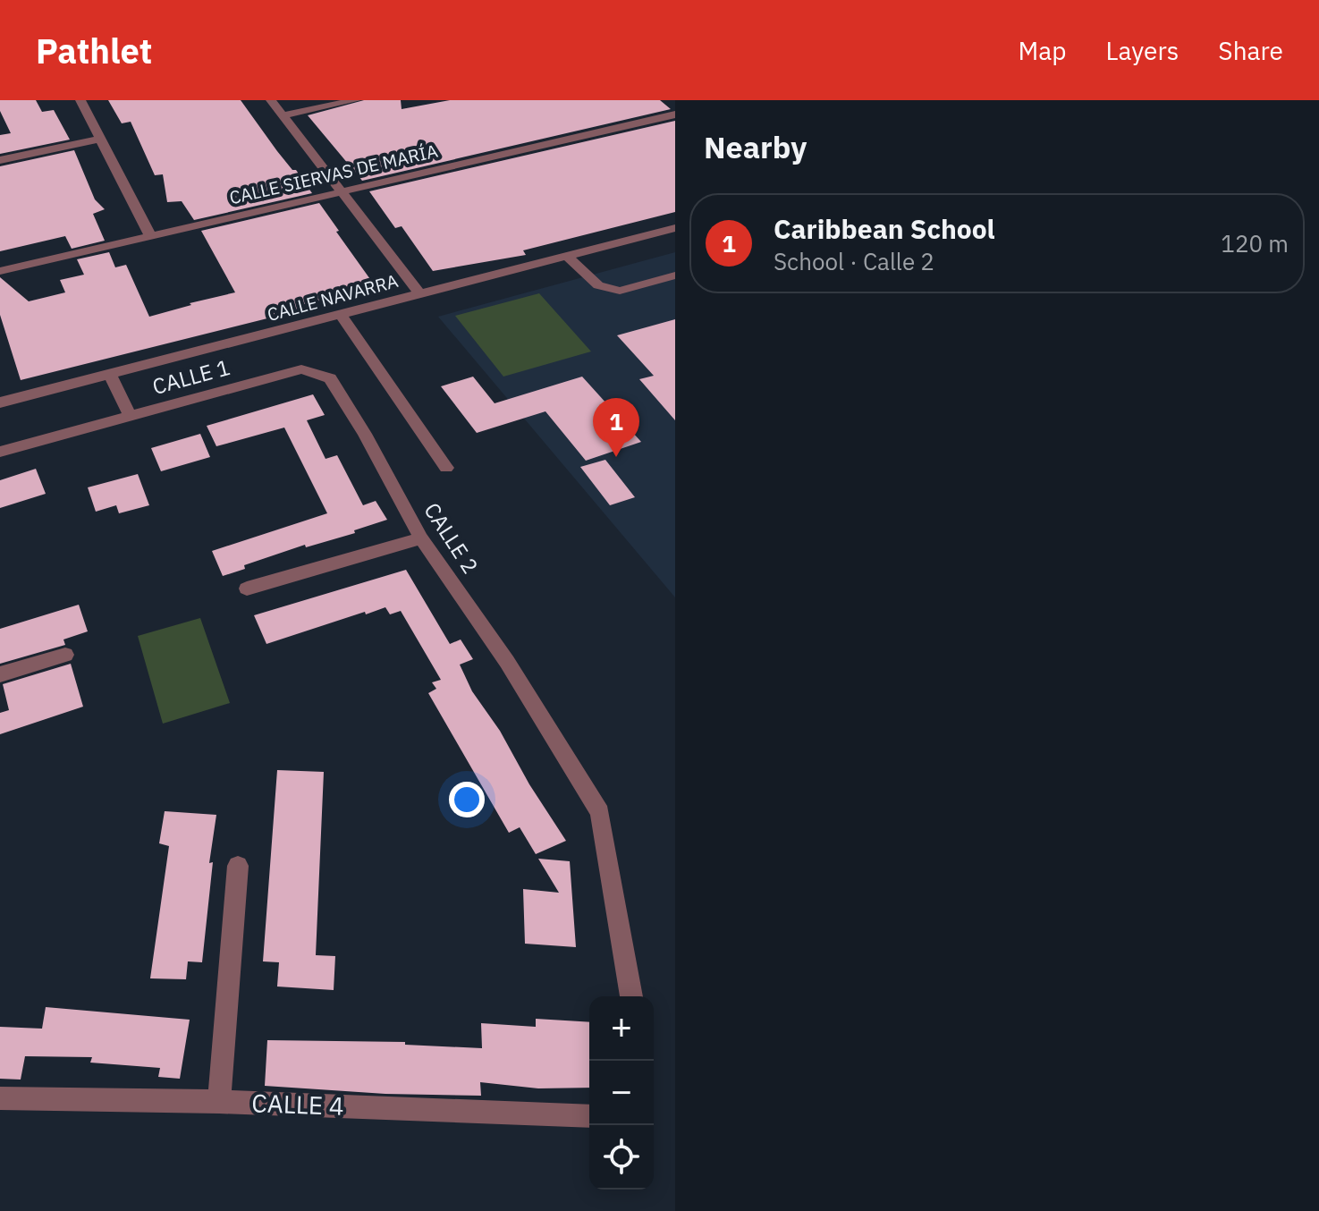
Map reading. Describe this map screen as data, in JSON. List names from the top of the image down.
{
  "streets": {
    "street": [
      "CALLE SIERVAS DE MARÍA",
      "CALLE NAVARRA",
      "CALLE 1",
      "CALLE 2",
      "CALLE 4"
    ]
  },
  "crossings": [
    ["CALLE 1", "CALLE 2"]
  ],
  "page": {
    "header": "Pathlet",
    "nav": ["Map", "Layers", "Share"],
    "heading": "Nearby",
    "list": [
      {
        "mark": "1",
        "name": "Caribbean School",
        "note": "School · Calle 2",
        "value": "120 m"
      }
    ],
    "pins": "1",
    "map_buttons": ["+", "−"]
  }
}
